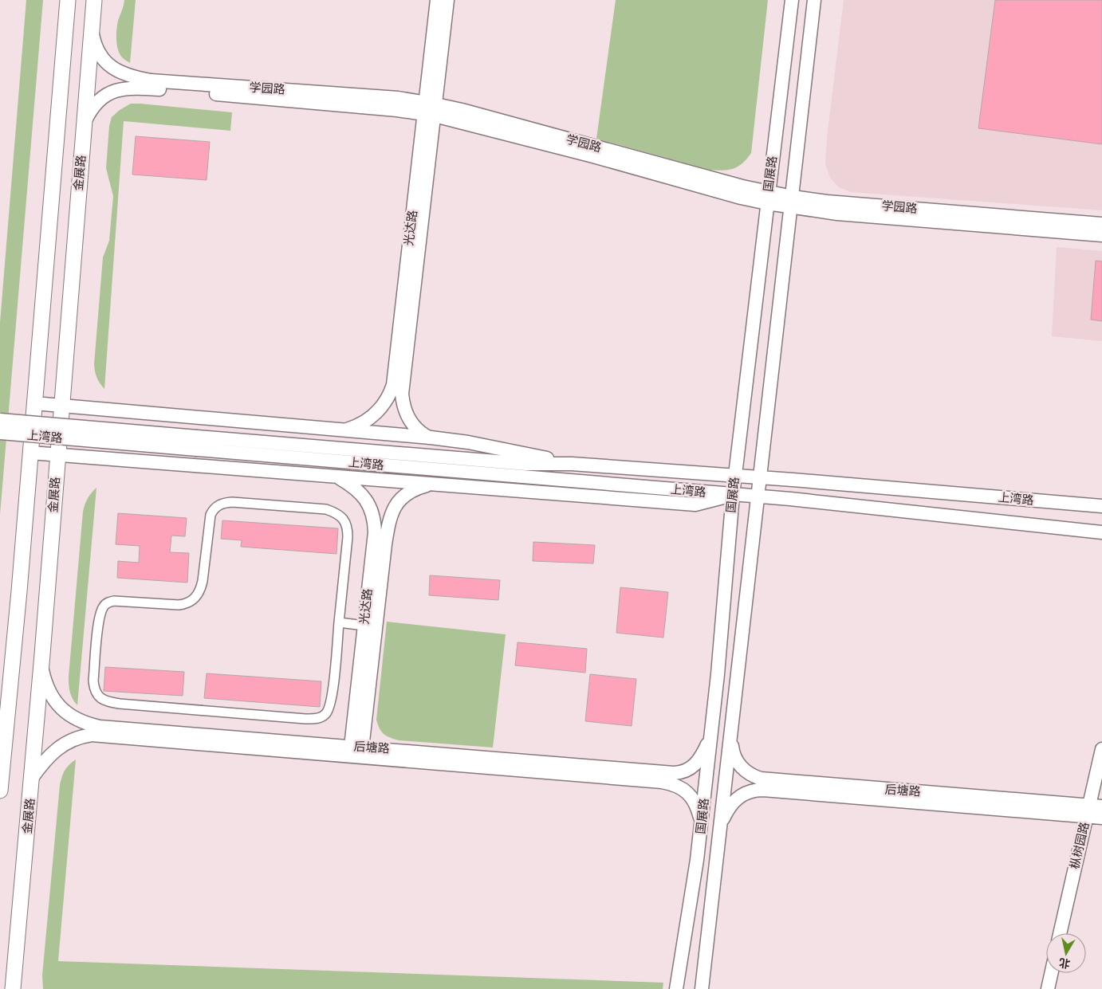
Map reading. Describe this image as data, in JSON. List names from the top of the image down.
{
  "streets": {
    "main road": ["金展路"],
    "street": [
      "学园路",
      "国展路",
      "光达路",
      "上湾路",
      "后塘路",
      "枞树园路"
    ]
  },
  "crossings": [
    ["学园路", "金展路"],
    ["学园路", "国展路"],
    ["学园路", "光达路"],
    ["金展路", "上湾路"],
    ["金展路", "后塘路"],
    ["国展路", "上湾路"],
    ["国展路", "后塘路"],
    ["光达路", "上湾路"],
    ["光达路", "后塘路"],
    ["后塘路", "枞树园路"]
  ],
  "north": "bottom"
}
